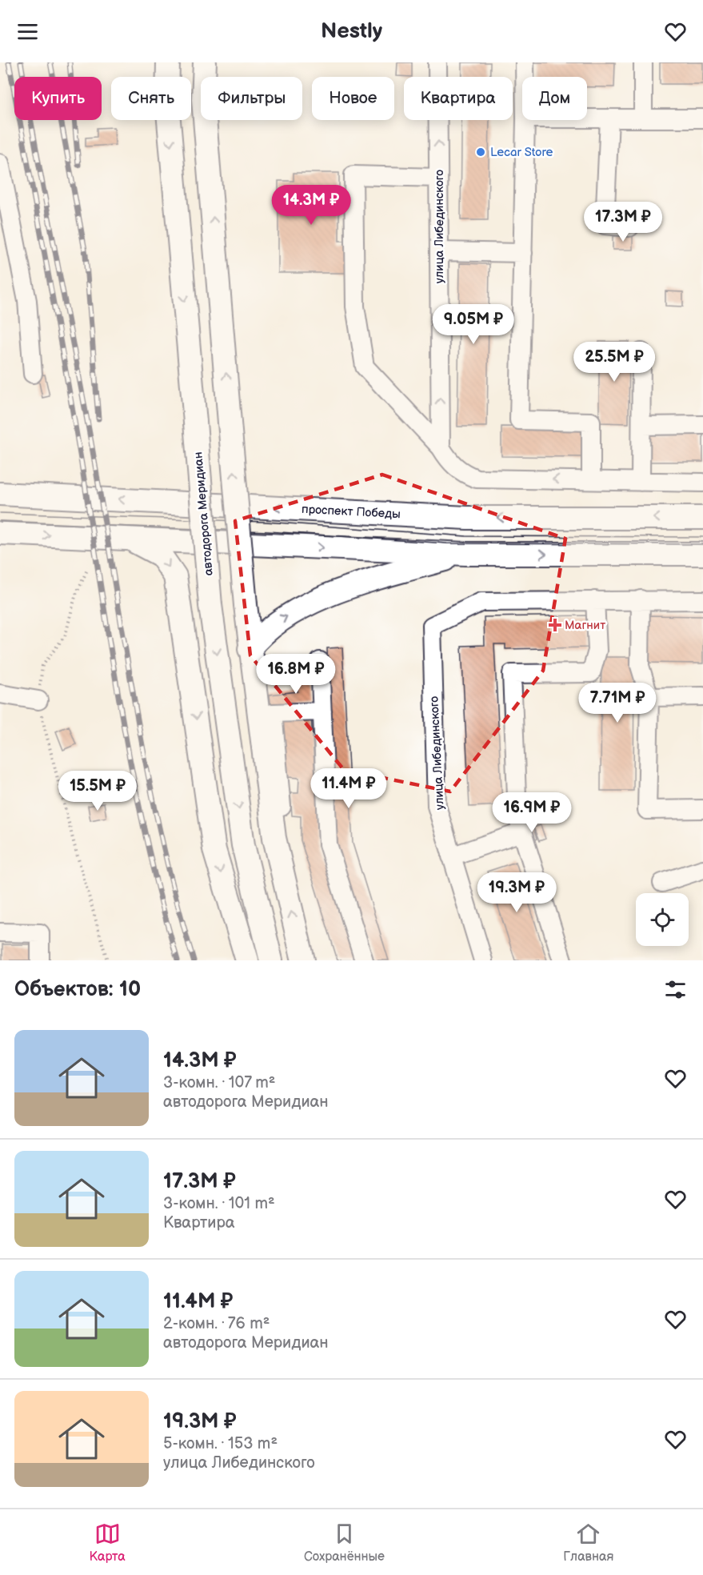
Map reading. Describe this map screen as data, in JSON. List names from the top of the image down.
{
  "streets": {
    "main road": ["проспект Победы", "автодорога Меридиан"],
    "street": ["улица Либединского"]
  },
  "places": {
    "other": ["Lecar Store"],
    "health": ["Магнит"]
  },
  "page": {
    "header": "Nestly",
    "chip": [
      "Купить",
      "Снять",
      "Фильтры",
      "Новое",
      "Квартира",
      "Дом"
    ],
    "price": [
      "14.3M ₽",
      "17.3M ₽",
      "9.05M ₽",
      "25.5M ₽",
      "16.8M ₽",
      "7.71M ₽",
      "11.4M ₽",
      "15.5M ₽",
      "16.9M ₽",
      "19.3M ₽"
    ],
    "heading": "Объектов: 10",
    "list": [
      {
        "name": "14.3M ₽",
        "note": "3-комн. · 107 m² · автодорога Меридиан"
      },
      {
        "name": "17.3M ₽",
        "note": "3-комн. · 101 m² · Квартира"
      },
      {
        "name": "11.4M ₽",
        "note": "2-комн. · 76 m² · автодорога Меридиан"
      },
      {
        "name": "19.3M ₽",
        "note": "5-комн. · 153 m² · улица Либединского"
      }
    ],
    "tabs": ["Карта", "Сохранённые", "Главная"]
  }
}
